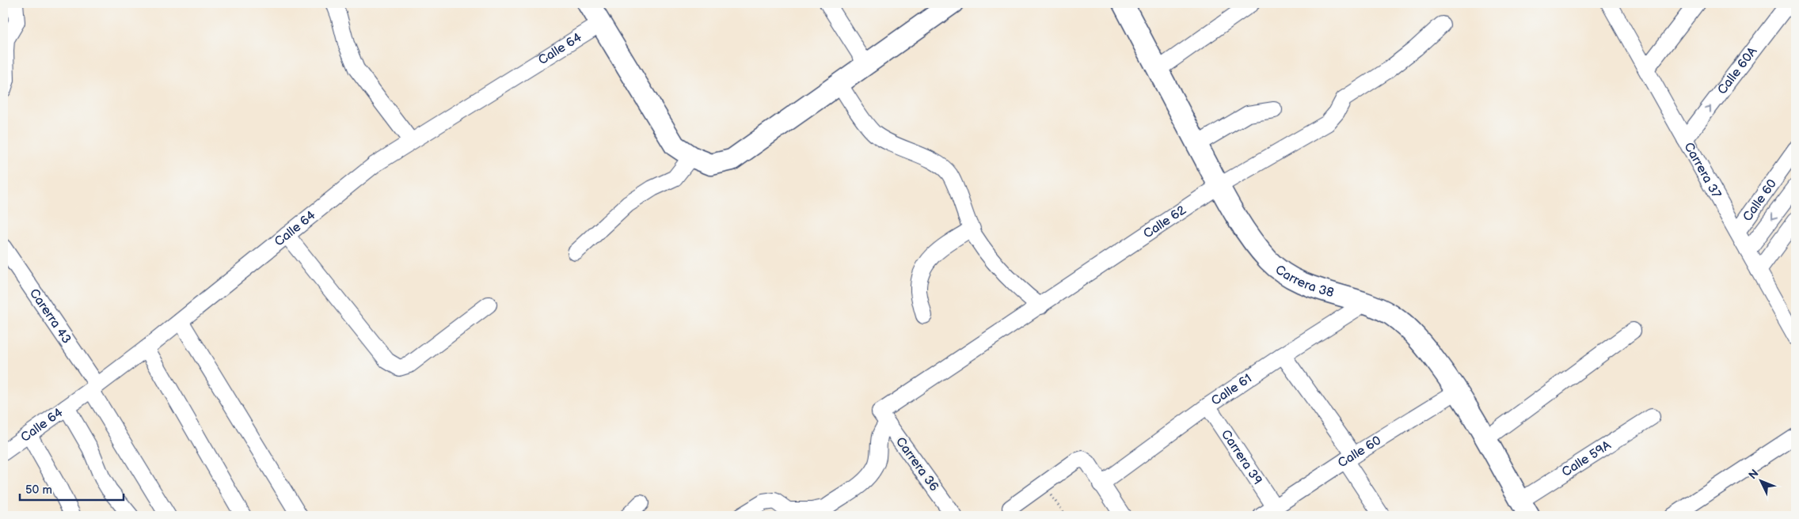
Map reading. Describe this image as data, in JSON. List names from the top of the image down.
{
  "streets": {
    "main road": ["Carrera 38"],
    "street": [
      "Calle 64",
      "Calle 60A",
      "Carrera 37",
      "Calle 60",
      "Calle 62",
      "Carerra 43",
      "Calle 61",
      "Carrera 39",
      "Calle 59A",
      "Carrera 36"
    ]
  },
  "crossings": [
    ["Calle 64", "Carerra 43"],
    ["Calle 60A", "Carrera 37"],
    ["Carrera 37", "Calle 60"],
    ["Calle 60", "Carrera 38"],
    ["Calle 60", "Carrera 39"],
    ["Calle 62", "Carrera 38"],
    ["Calle 62", "Carrera 36"],
    ["Carrera 38", "Calle 61"],
    ["Carrera 38", "Calle 59A"],
    ["Calle 61", "Carrera 39"]
  ],
  "scale_bar": "50 m",
  "north": "top left"
}
